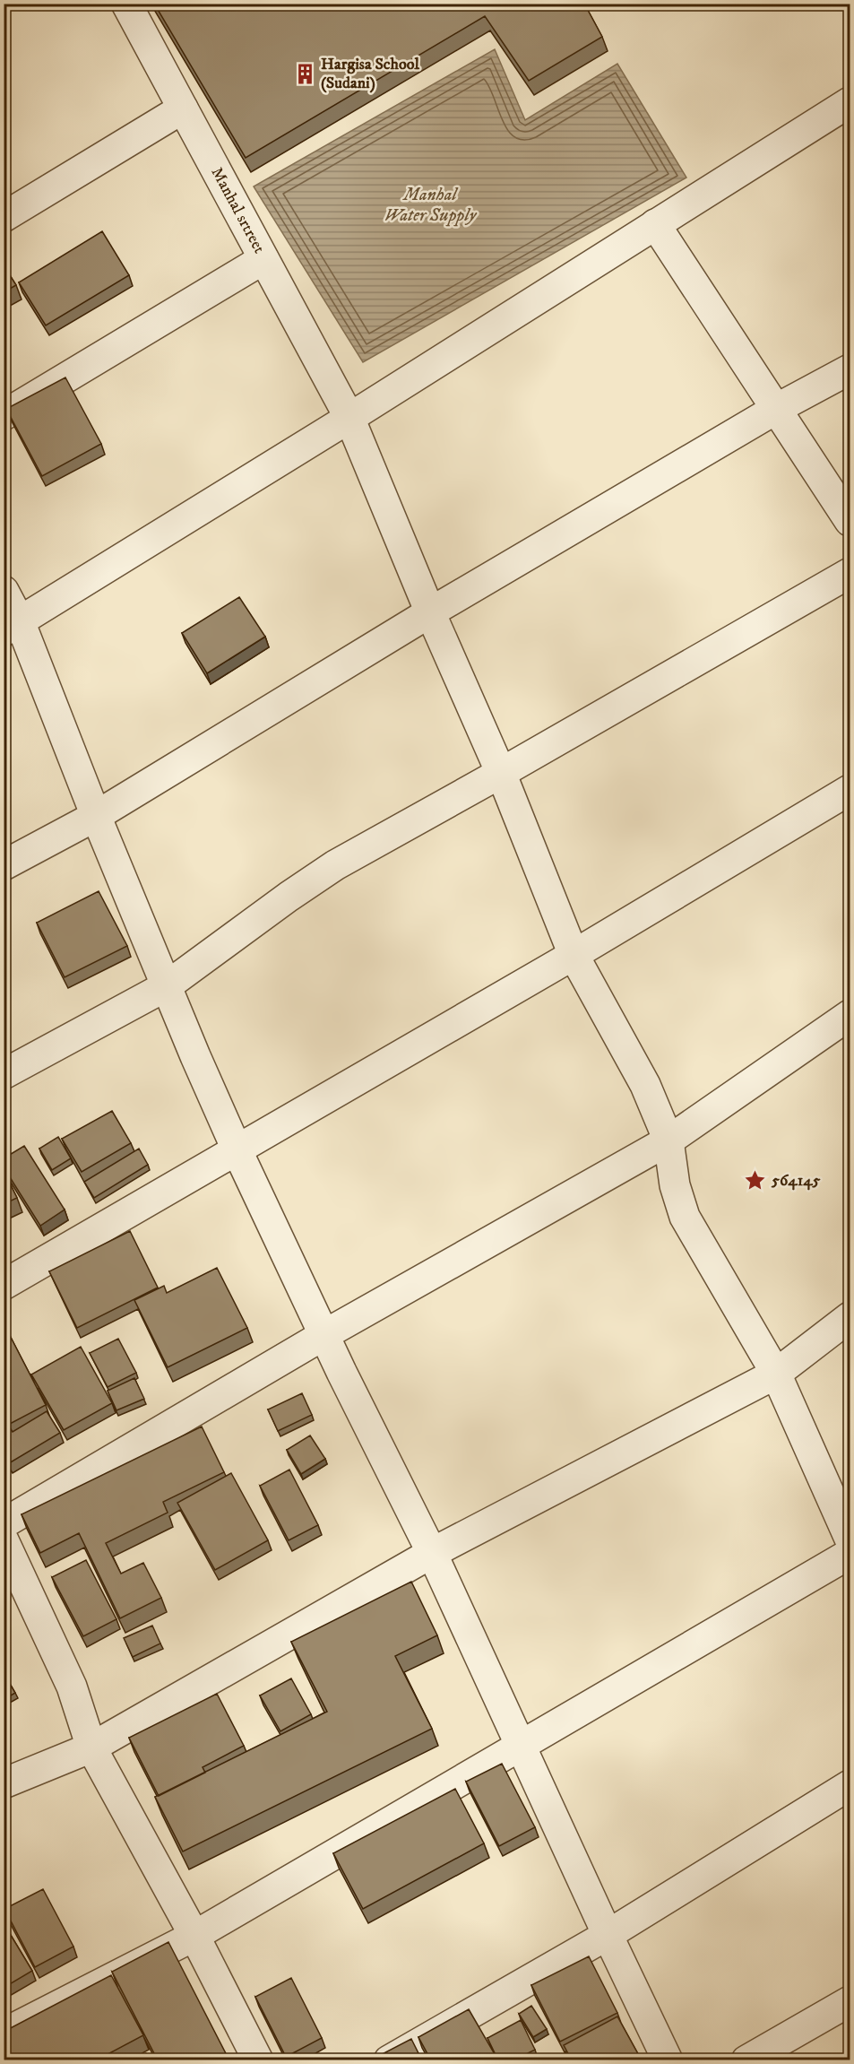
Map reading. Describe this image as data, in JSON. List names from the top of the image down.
{
  "streets": {
    "street": ["Manhal srtreet"]
  },
  "water": ["Manhal Water Supply"],
  "places": {
    "building": ["Hargisa School (Sudani)"],
    "place": ["564145"]
  }
}
